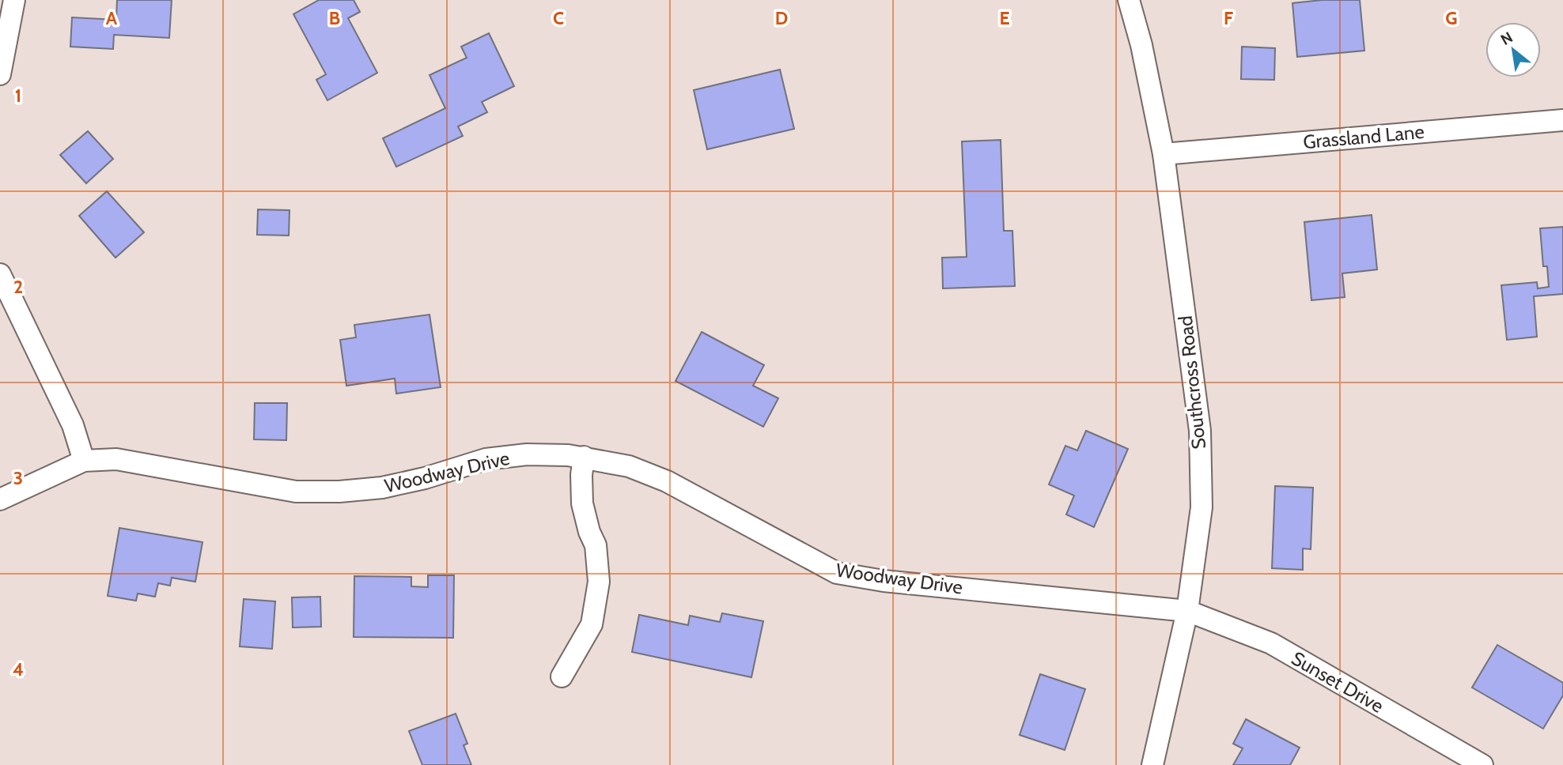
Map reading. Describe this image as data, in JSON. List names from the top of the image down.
{
  "streets": {
    "street": [
      "Grassland Lane",
      "Southcross Road",
      "Woodway Drive",
      "Sunset Drive"
    ]
  },
  "crossings": [
    ["Grassland Lane", "Southcross Road"],
    ["Southcross Road", "Woodway Drive"],
    ["Southcross Road", "Sunset Drive"],
    ["Woodway Drive", "Sunset Drive"]
  ],
  "north": "top left",
  "grid": {
    "columns": [
      "A",
      "B",
      "C",
      "D",
      "E",
      "F",
      "G"
    ],
    "rows": [
      "1",
      "2",
      "3",
      "4"
    ]
  }
}
